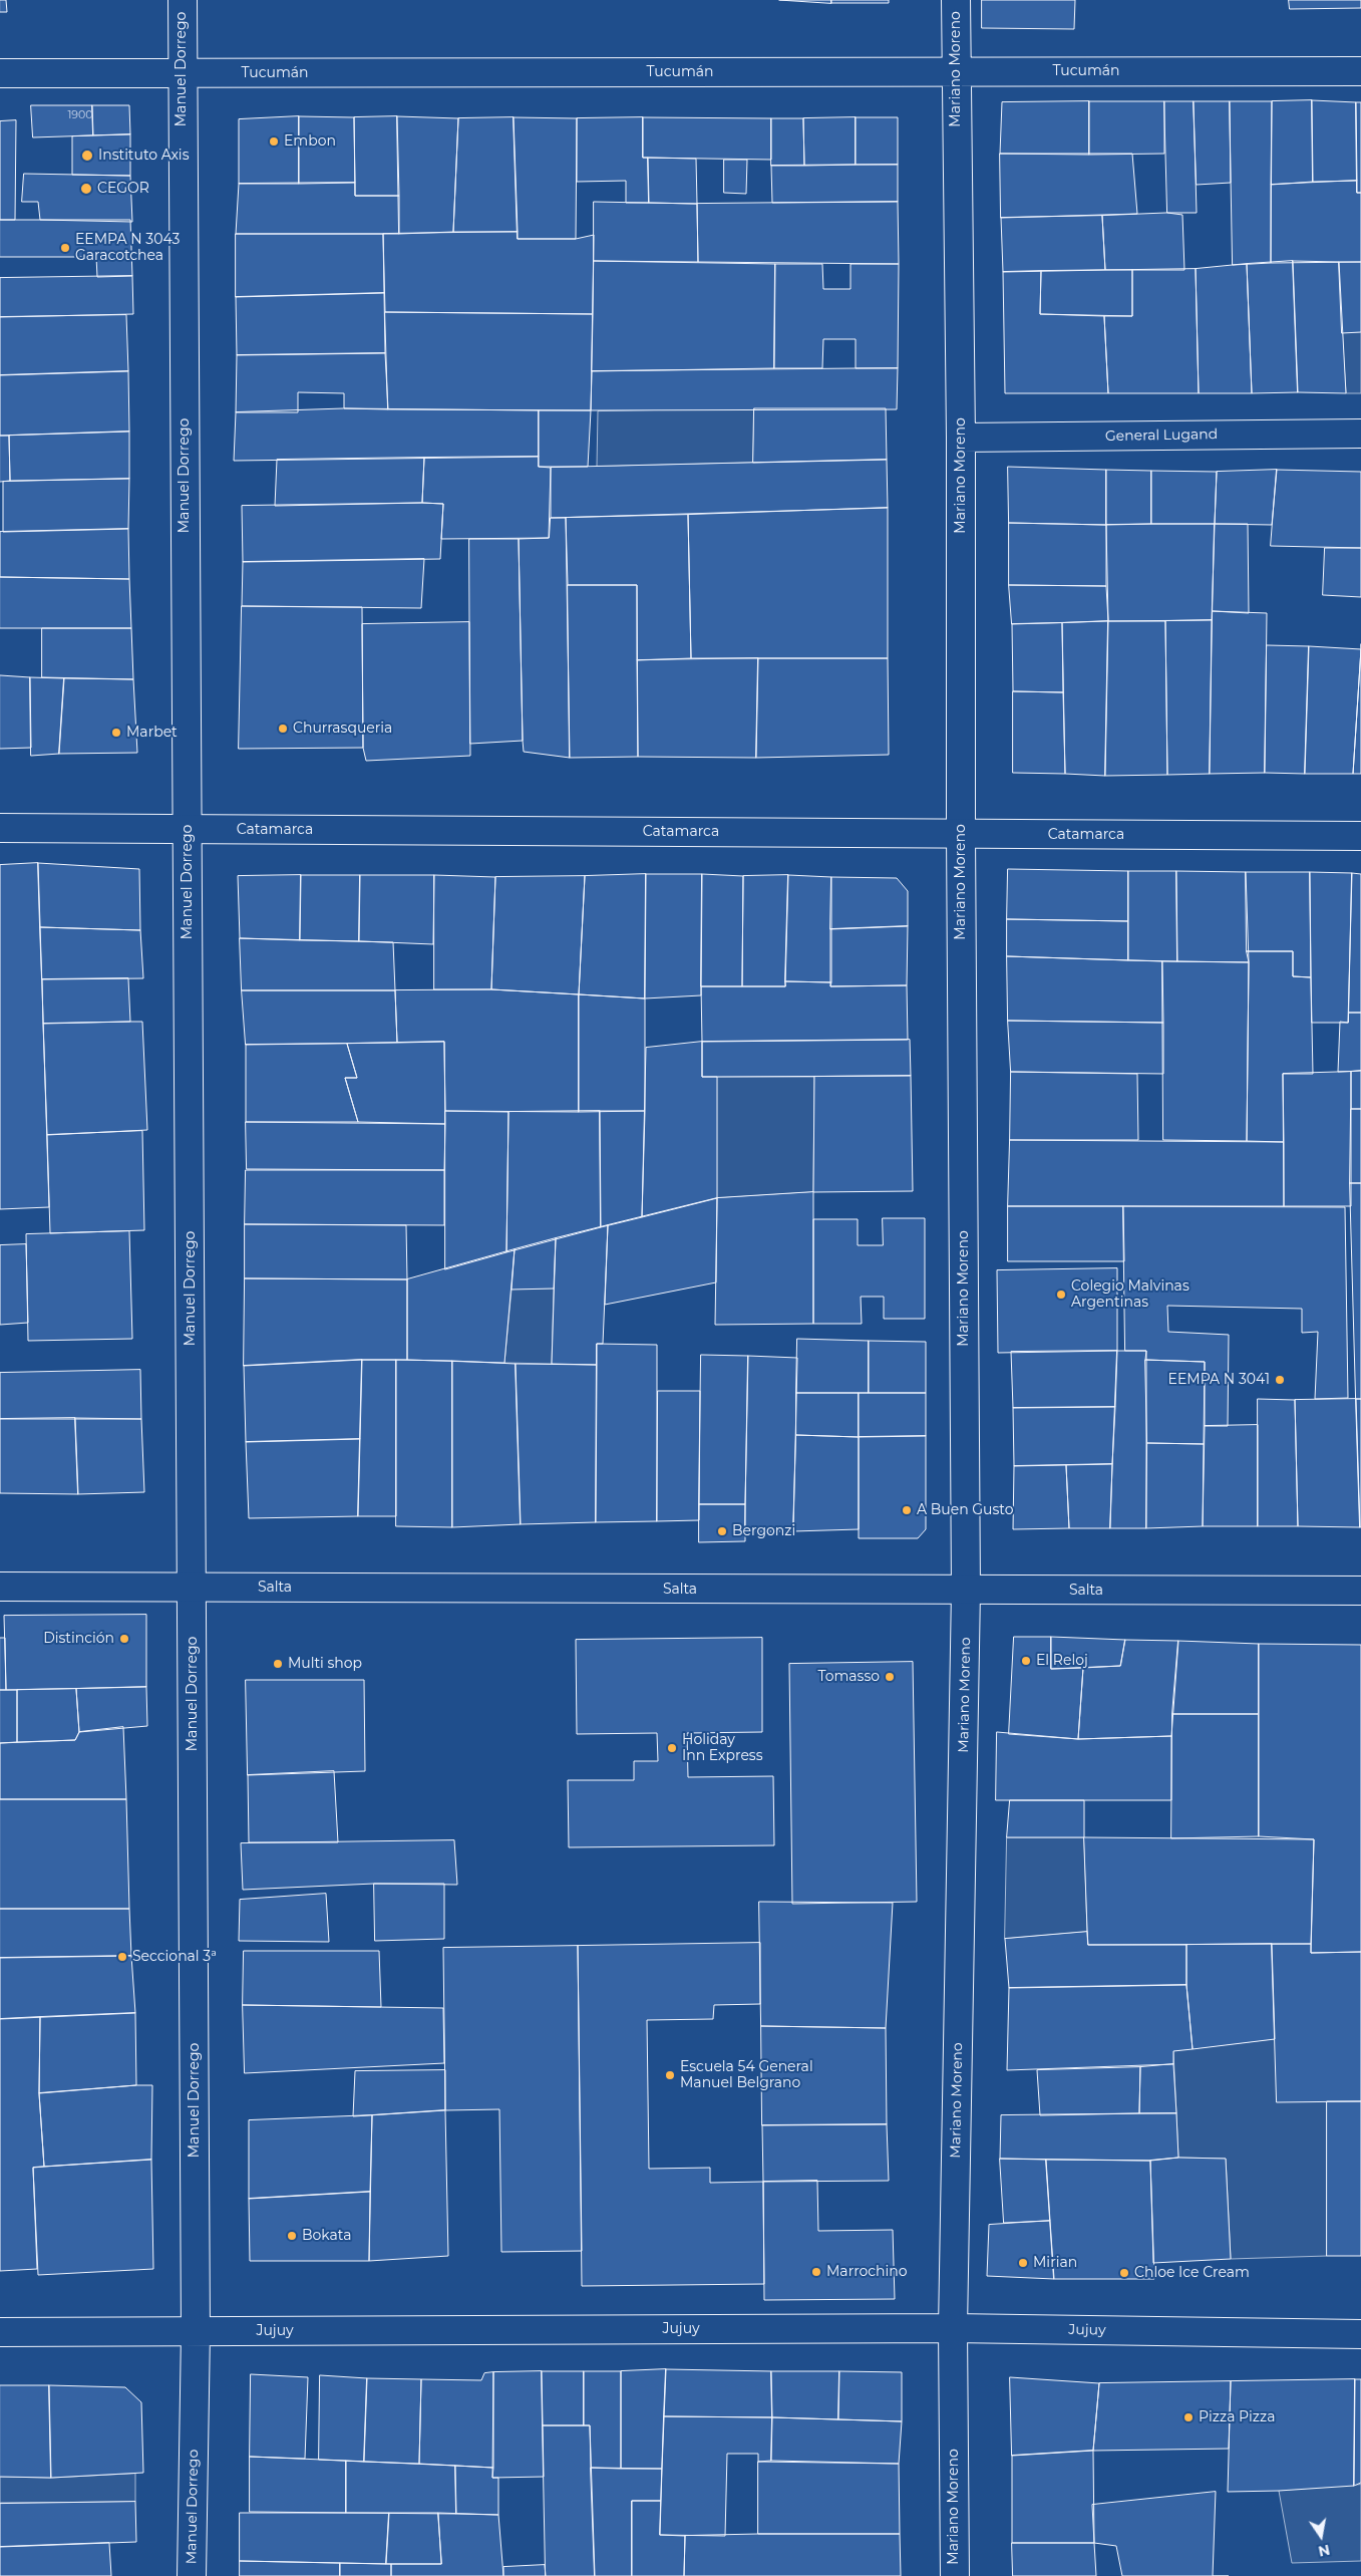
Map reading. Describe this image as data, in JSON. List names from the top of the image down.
{
  "streets": {
    "street": [
      "Manuel Dorrego",
      "Mariano Moreno",
      "Tucumán",
      "General Lugand",
      "Catamarca",
      "Salta",
      "Jujuy"
    ]
  },
  "crossings": [
    ["Manuel Dorrego", "Tucumán"],
    ["Manuel Dorrego", "Catamarca"],
    ["Manuel Dorrego", "Salta"],
    ["Manuel Dorrego", "Jujuy"],
    ["Mariano Moreno", "Tucumán"],
    ["Mariano Moreno", "General Lugand"],
    ["Mariano Moreno", "Catamarca"],
    ["Mariano Moreno", "Salta"],
    ["Mariano Moreno", "Jujuy"]
  ],
  "places": [
    "Embon",
    "Instituto Axis",
    "CEGOR",
    "EEMPA N 3043 Garacotchea",
    "Churrasqueria",
    "Marbet",
    "Colegio Malvinas Argentinas",
    "EEMPA N 3041",
    "A Buen Gusto",
    "Bergonzi",
    "Distinción",
    "El Reloj",
    "Multi shop",
    "Tomasso",
    "Holiday Inn Express",
    "Seccional 3ª",
    "Escuela 54 General Manuel Belgrano",
    "Bokata",
    "Mirian",
    "Marrochino",
    "Chloe Ice Cream",
    "Pizza Pizza"
  ],
  "house_numbers": ["1900"],
  "north": "bottom"
}
